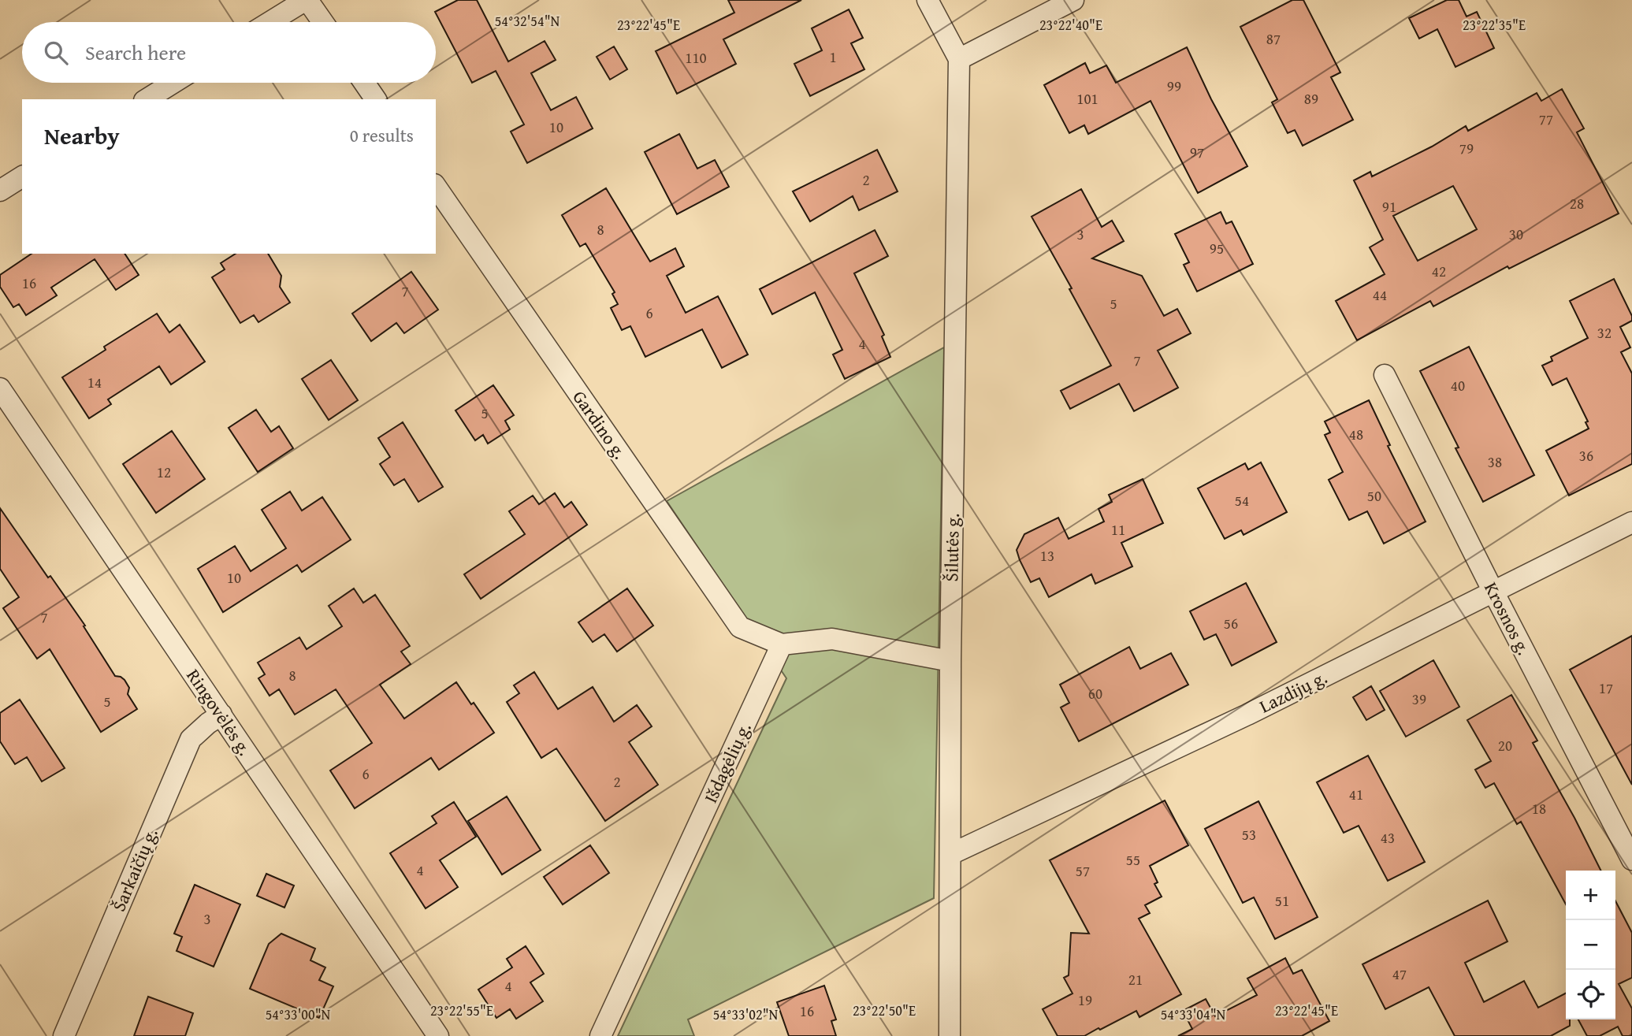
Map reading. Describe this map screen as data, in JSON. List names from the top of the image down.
{
  "streets": {
    "street": [
      "Gardino g.",
      "Šilutės g.",
      "Krosnos g.",
      "Lazdijų g.",
      "Ringovėlės g.",
      "Išdagėlių g.",
      "Šarkaičių g."
    ]
  },
  "crossings": [
    ["Gardino g.", "Išdagėlių g."],
    ["Šilutės g.", "Lazdijų g."],
    ["Krosnos g.", "Lazdijų g."],
    ["Ringovėlės g.", "Šarkaičių g."]
  ],
  "house_numbers": [
    "87",
    "1",
    "110",
    "99",
    "101",
    "89",
    "77",
    "10",
    "79",
    "97",
    "2",
    "28",
    "91",
    "8",
    "3",
    "30",
    "95",
    "42",
    "16",
    "7",
    "44",
    "5",
    "6",
    "32",
    "4",
    "7",
    "14",
    "40",
    "5",
    "48",
    "36",
    "38",
    "12",
    "50",
    "54",
    "11",
    "13",
    "10",
    "7",
    "56",
    "8",
    "17",
    "60",
    "39",
    "5",
    "20",
    "6",
    "2",
    "41",
    "18",
    "53",
    "43",
    "55",
    "4",
    "57",
    "51",
    "3",
    "47",
    "21",
    "4",
    "19",
    "16"
  ],
  "page": {
    "search": "Search here",
    "heading": ["Nearby", "0 results"],
    "map_buttons": ["+", "−"]
  },
  "coordinates": [
    "54°32'54\"N",
    "23°22'45\"E",
    "23°22'40\"E",
    "23°22'35\"E",
    "23°22'55\"E",
    "23°22'50\"E",
    "54°33'00\"N",
    "54°33'02\"N",
    "54°33'04\"N"
  ]
}
